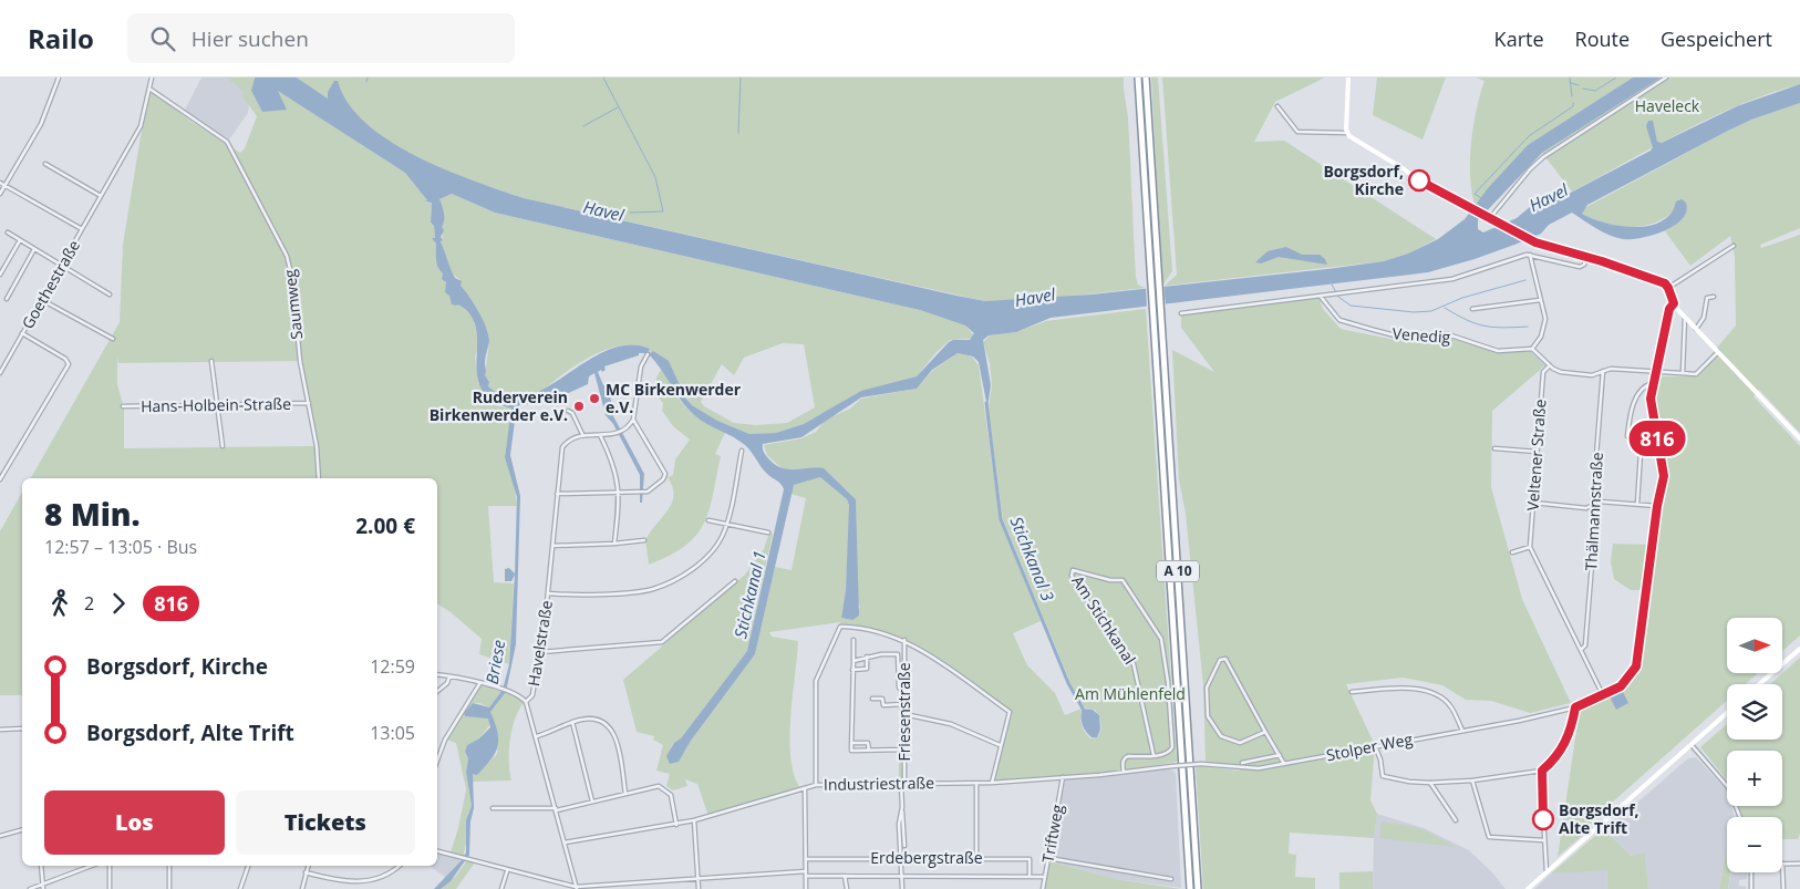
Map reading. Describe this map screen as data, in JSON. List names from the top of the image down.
{
  "streets": {
    "highway": ["A 10"],
    "street": [
      "Goethestraße",
      "Saumweg",
      "Venedig",
      "Hans-Holbein-Straße",
      "Veltener Straße",
      "Thälmannstraße",
      "Am Stichkanal",
      "Havelstraße",
      "Friesenstraße",
      "Stolper Weg",
      "Industriestraße",
      "Triftweg",
      "Erdebergstraße"
    ]
  },
  "crossings": [
    ["Goethestraße", "Saumweg"],
    ["Saumweg", "Hans-Holbein-Straße"],
    ["Am Stichkanal", "Industriestraße"],
    ["Havelstraße", "Industriestraße"],
    ["Friesenstraße", "Industriestraße"],
    ["Friesenstraße", "Erdebergstraße"],
    ["Stolper Weg", "Industriestraße"],
    ["Industriestraße", "Triftweg"],
    ["Triftweg", "Erdebergstraße"]
  ],
  "water": [
    "Havel",
    "Stichkanal 3",
    "Stichkanal 1",
    "Briese"
  ],
  "parks": ["Haveleck", "Am Mühlenfeld"],
  "places": [
    "Borgsdorf, Kirche",
    "MC Birkenwerder e.V.",
    "Ruderverein Birkenwerder e.V.",
    "Borgsdorf, Alte Trift"
  ],
  "lines": ["bus line 816"],
  "north": "right",
  "page": {
    "header": "Railo",
    "search": "Hier suchen",
    "nav": ["Karte", "Route", "Gespeichert"],
    "on_map": "816",
    "heading": ["8 Min.", "12:57 – 13:05 · Bus", "2.00 €"],
    "legs": ["2", "816"],
    "map_buttons": ["+", "−"],
    "list": [
      {
        "name": "Borgsdorf, Kirche",
        "value": "12:59"
      },
      {
        "name": "Borgsdorf, Alte Trift",
        "value": "13:05"
      }
    ],
    "buttons": ["Los", "Tickets"]
  }
}
